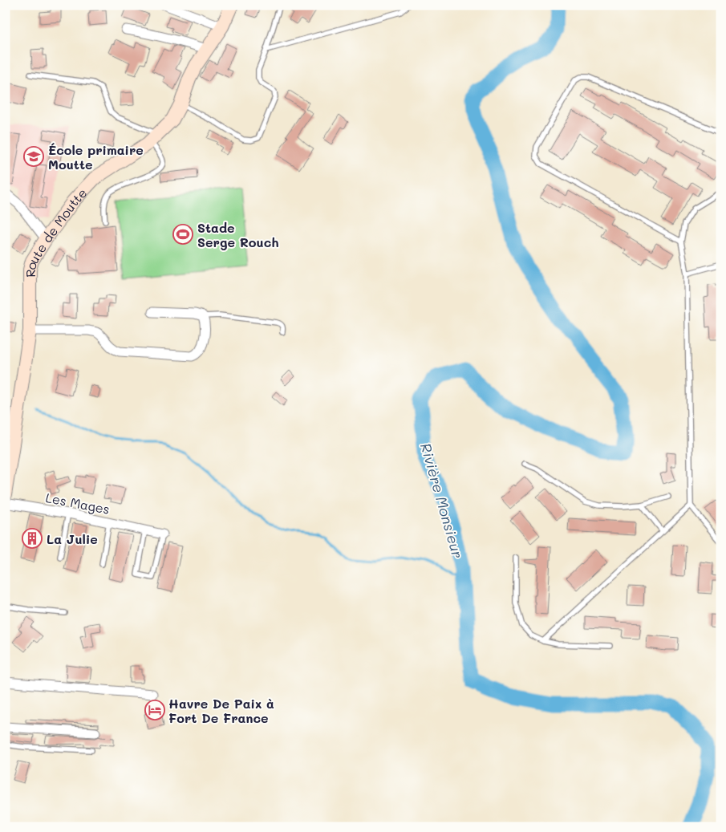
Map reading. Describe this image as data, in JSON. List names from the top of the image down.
{
  "streets": {
    "street": ["Route de Moutte", "Les Mages"]
  },
  "water": ["Rivière Monsieur"],
  "places": {
    "school or university": ["École primaire Moutte"],
    "sports": ["Stade Serge Rouch"],
    "building": ["La Julie"],
    "hotel": ["Havre De Paix à Fort De France"]
  }
}
